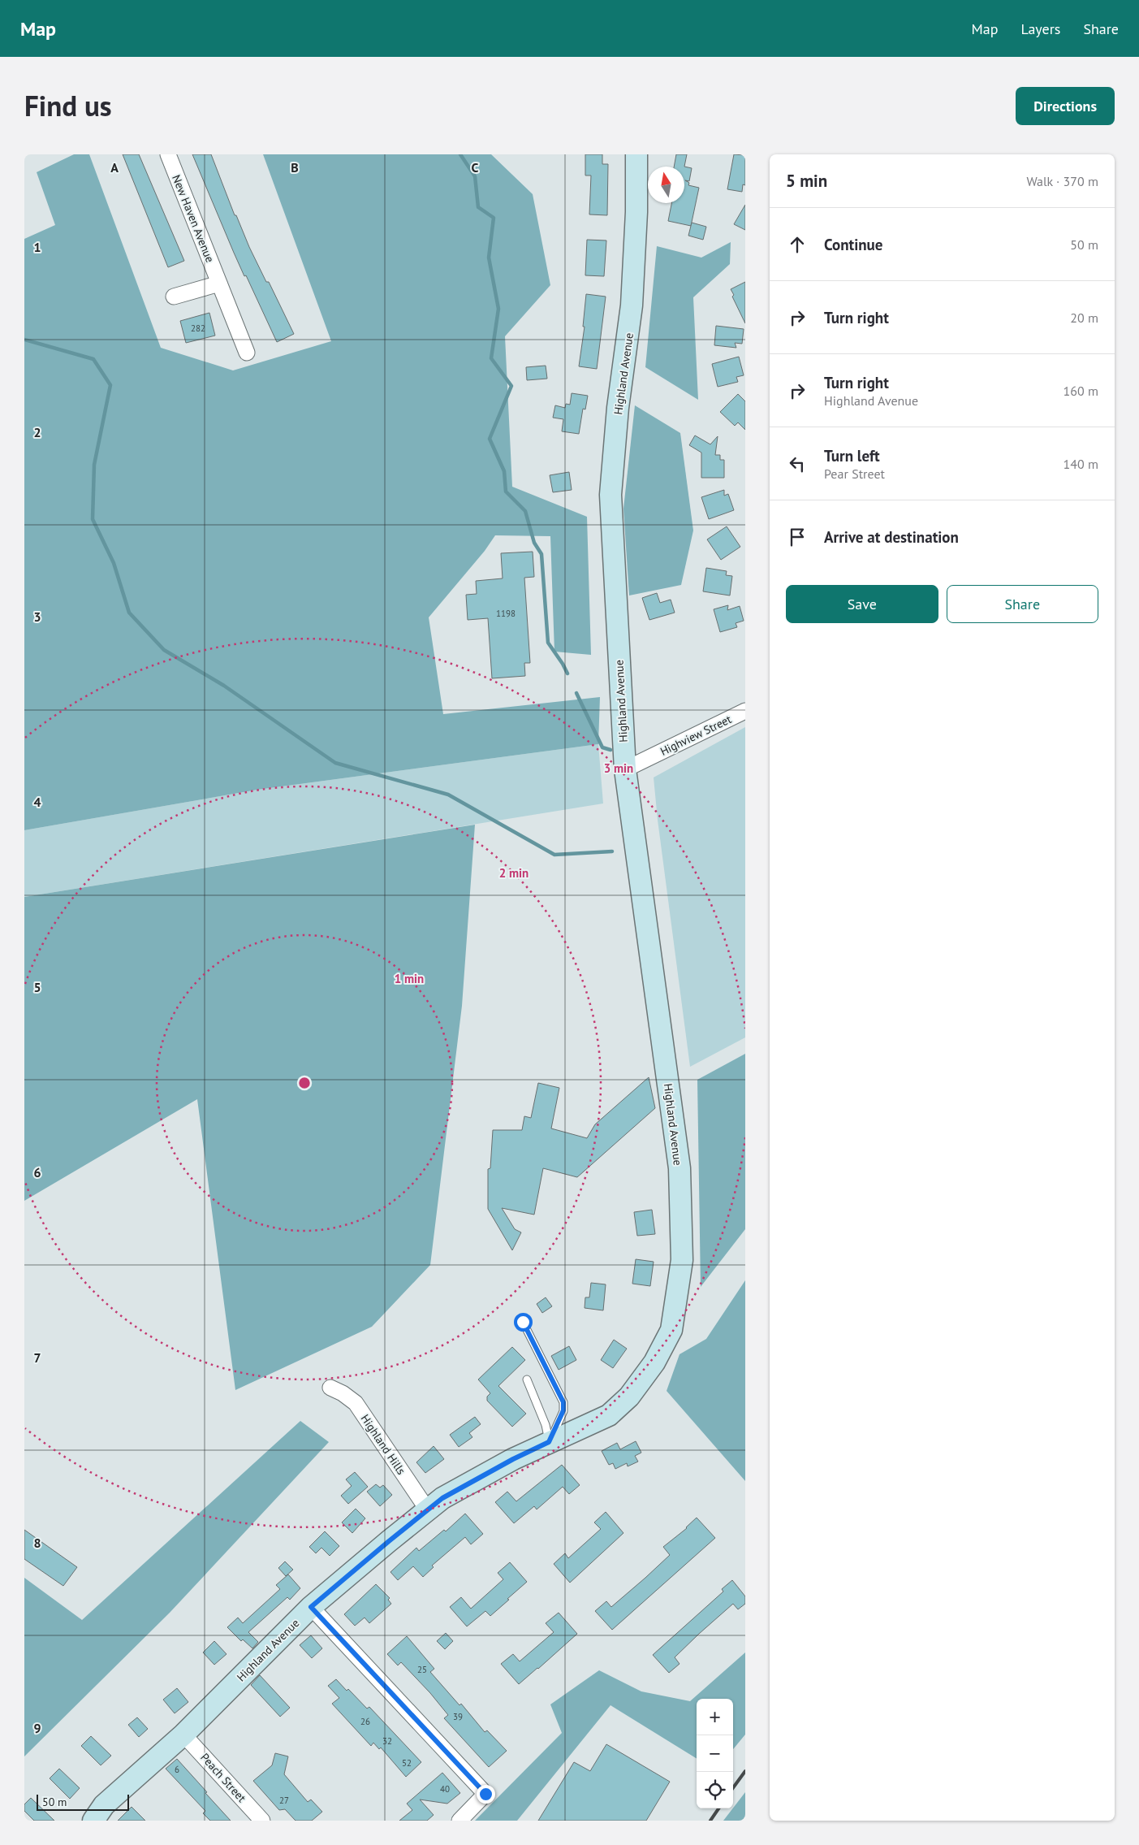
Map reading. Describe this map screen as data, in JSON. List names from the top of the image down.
{
  "streets": {
    "main road": ["Highland Avenue"],
    "street": [
      "New Haven Avenue",
      "Highview Street",
      "Highland Hills",
      "Peach Street"
    ]
  },
  "crossings": [
    ["Highland Avenue", "Highview Street"],
    ["Highland Avenue", "Highland Hills"],
    ["Highland Avenue", "Peach Street"]
  ],
  "house_numbers": [
    "282",
    "1198",
    "25",
    "39",
    "26",
    "32",
    "52",
    "6",
    "40",
    "27"
  ],
  "scale_bar": "50 m",
  "north": "top",
  "page": {
    "header": "Map",
    "nav": ["Map", "Layers", "Share"],
    "title": "Find us",
    "buttons": [
      "Directions",
      ["Save", "Share"]
    ],
    "heading": ["5 min", "Walk · 370 m"],
    "list": [
      ["Continue", "50 m"],
      ["Turn right", "20 m"],
      ["Turn right", "Highland Avenue", "160 m"],
      ["Turn left", "Pear Street", "140 m"],
      "Arrive at destination"
    ],
    "map_buttons": ["+", "−"],
    "scale": "50 m"
  },
  "grid": {
    "columns": ["A", "B", "C"],
    "rows": [
      "1",
      "2",
      "3",
      "4",
      "5",
      "6",
      "7",
      "8",
      "9"
    ]
  },
  "rings": ["3 min", "2 min", "1 min"]
}
